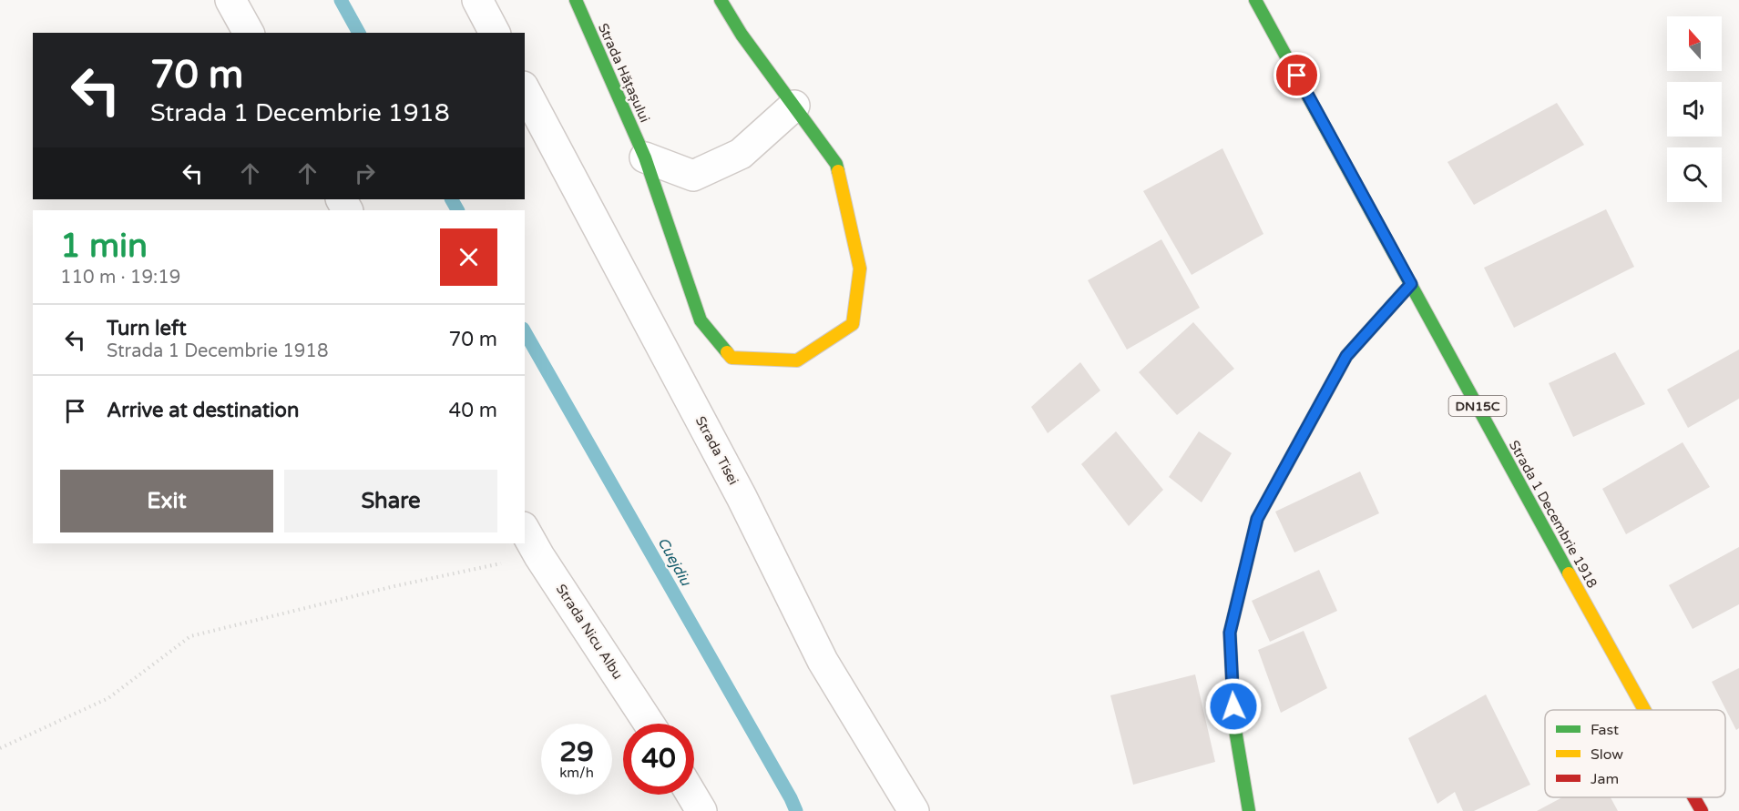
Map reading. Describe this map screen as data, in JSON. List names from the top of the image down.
{
  "streets": {
    "street": [
      "Strada Hățașului",
      "DN15C",
      "Strada Tisei",
      "Strada 1 Decembrie 1918",
      "Strada Nicu Albu"
    ]
  },
  "water": ["Cuejdiu"],
  "legend": ["Fast", "Slow", "Jam"],
  "north": "top",
  "page": {
    "turn": ["70 m", "Strada 1 Decembrie 1918"],
    "heading": ["1 min", "110 m · 19:19"],
    "list": [
      {
        "name": "Turn left",
        "note": "Strada 1 Decembrie 1918",
        "value": "70 m"
      },
      {
        "name": "Arrive at destination",
        "value": "40 m"
      }
    ],
    "buttons": ["Exit", "Share"],
    "speed": "29 km/h",
    "limit": "40"
  }
}
